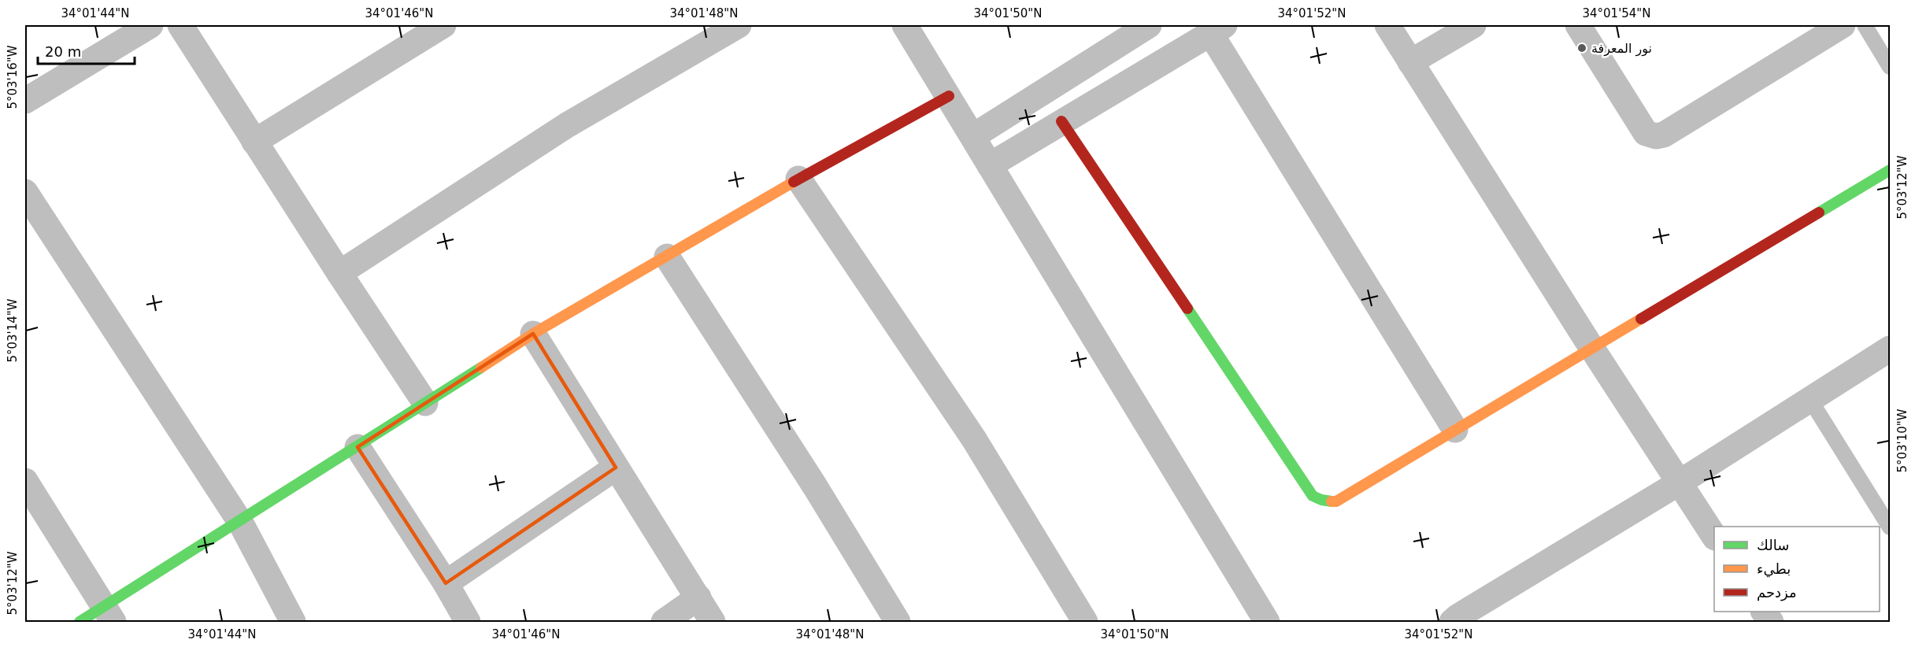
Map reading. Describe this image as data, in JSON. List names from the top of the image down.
{
  "places": ["نور المعرفة"],
  "legend": ["سالك", "بطيء", "مزدحم"],
  "scale_bar": "20 m",
  "coordinates": [
    "34°01'44\"N",
    "34°01'46\"N",
    "34°01'48\"N",
    "34°01'50\"N",
    "34°01'52\"N",
    "34°01'54\"N",
    "5°03'16\"W",
    "5°03'12\"W",
    "5°03'14\"W",
    "5°03'10\"W"
  ]
}
